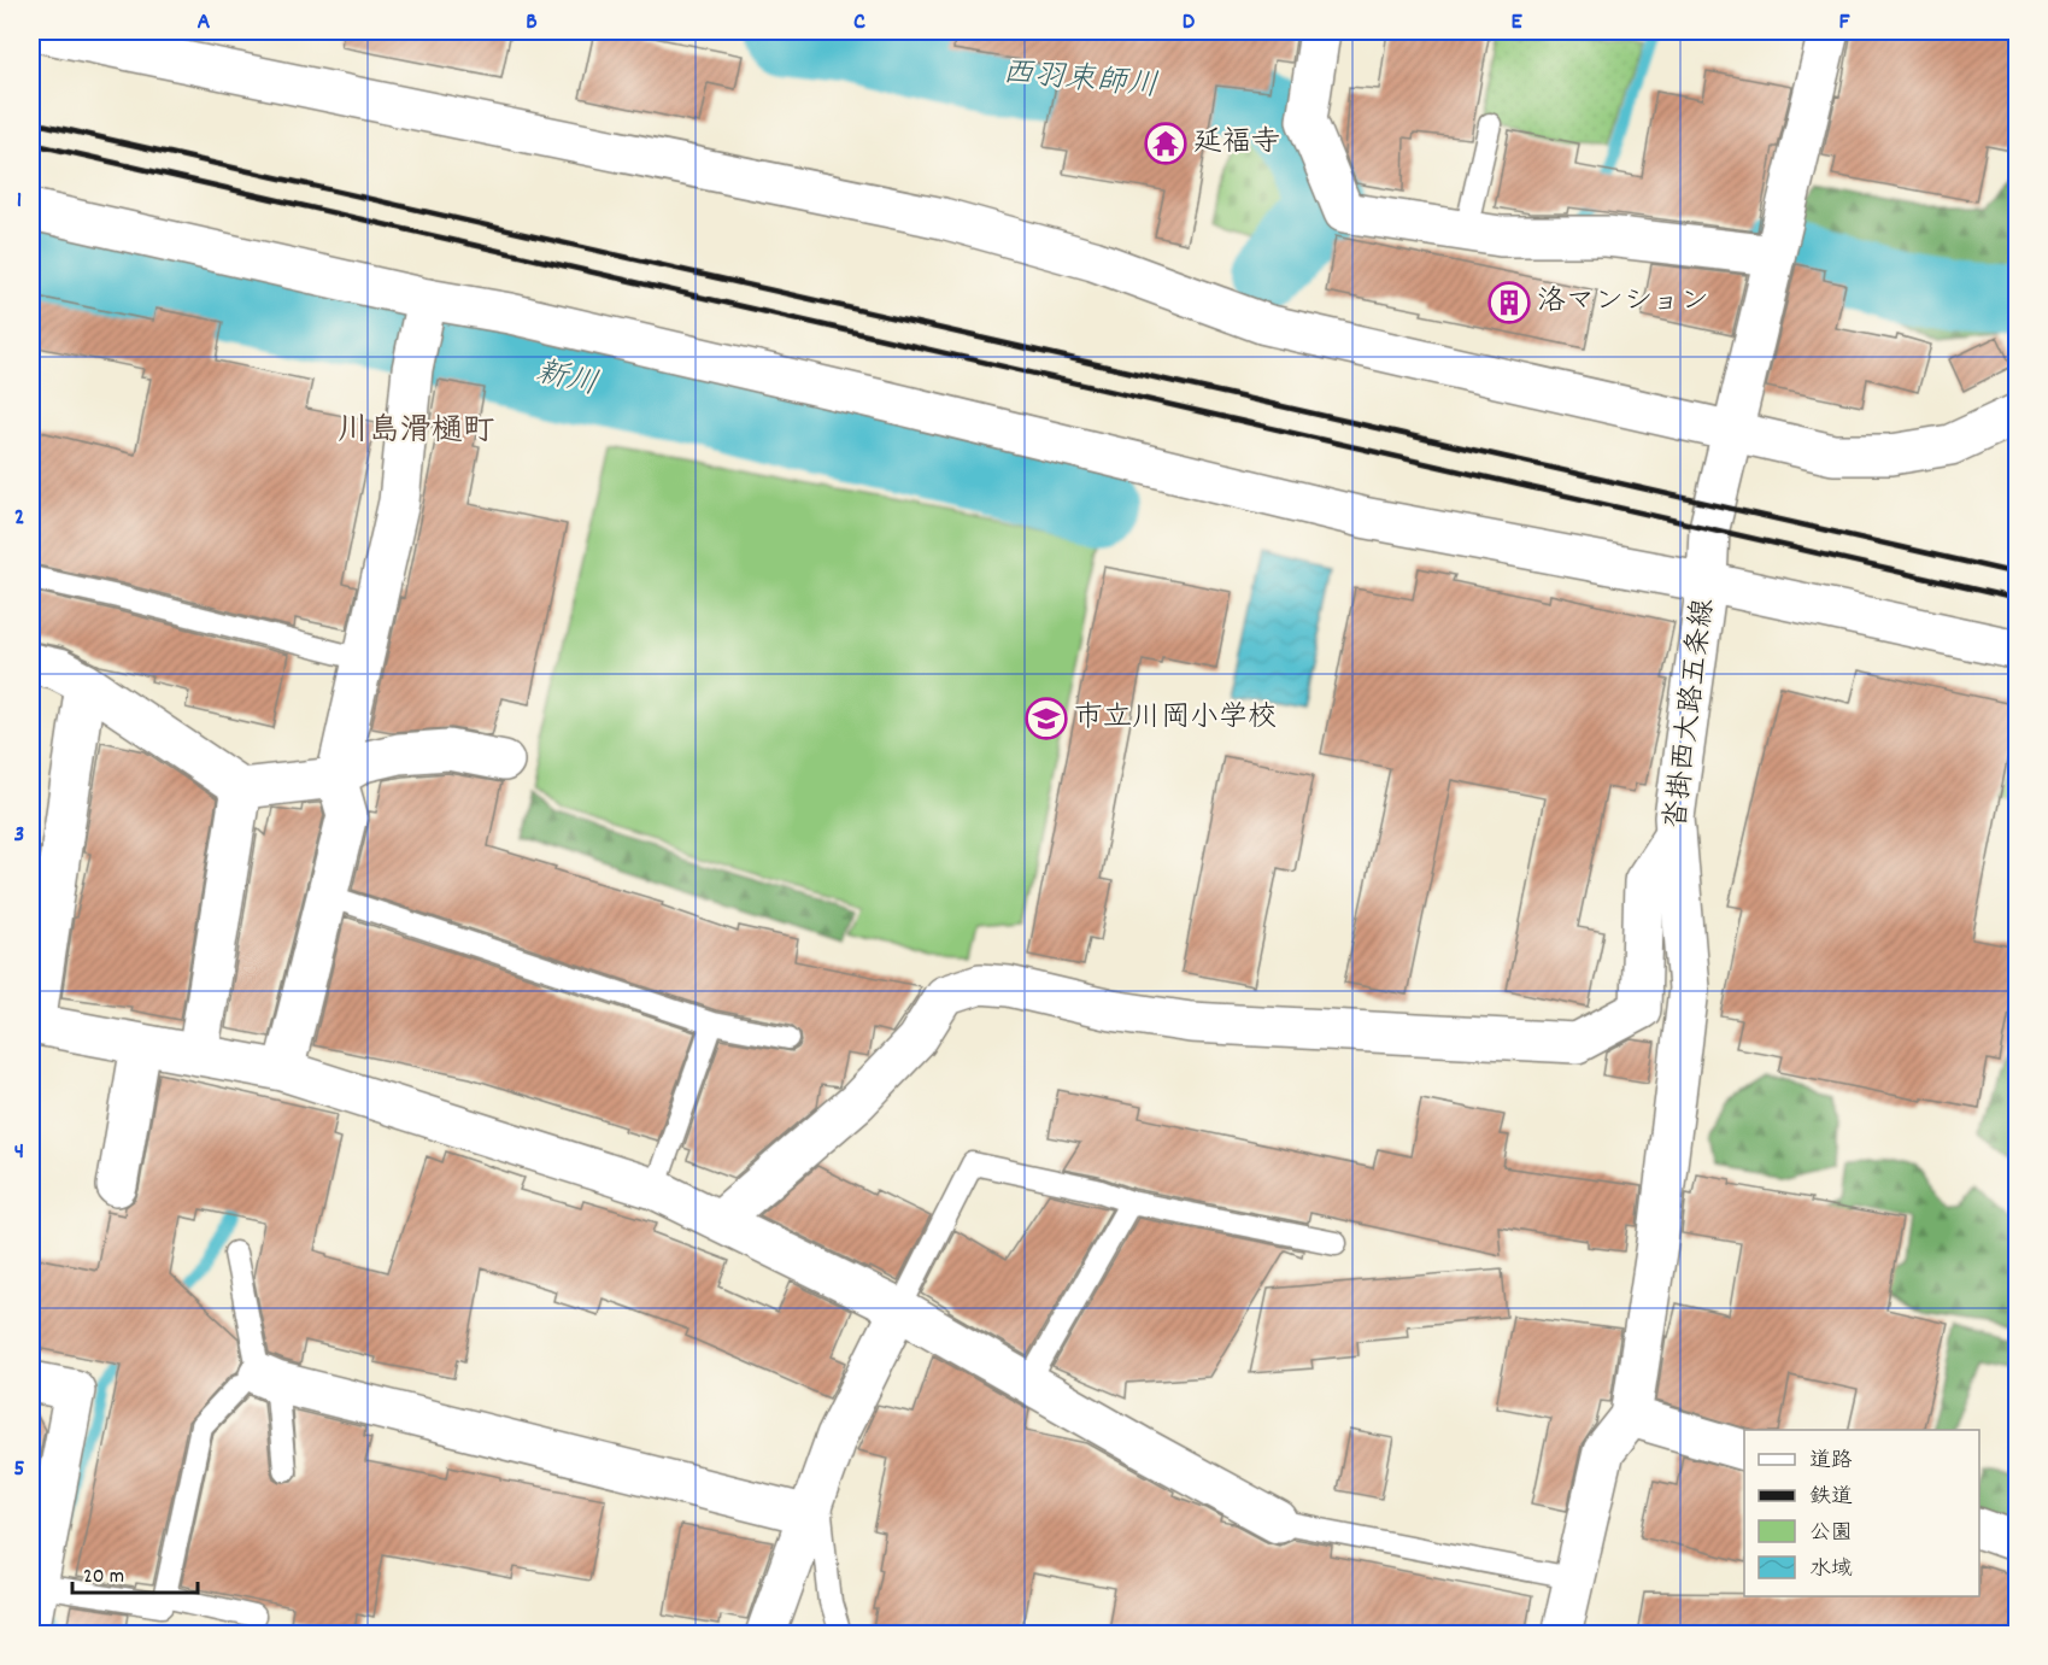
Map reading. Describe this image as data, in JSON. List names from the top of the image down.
{
  "streets": {
    "street": ["沓掛西大路五条線"]
  },
  "districts": ["川島滑樋町"],
  "water": ["西羽束師川", "新川"],
  "places": {
    "temple": ["延福寺"],
    "building": ["洛マンション"],
    "school or university": ["市立川岡小学校"]
  },
  "legend": [
    "道路",
    "鉄道",
    "公園",
    "水域"
  ],
  "scale_bar": "20 m",
  "grid": {
    "columns": [
      "A",
      "B",
      "C",
      "D",
      "E",
      "F"
    ],
    "rows": [
      "1",
      "2",
      "3",
      "4",
      "5"
    ]
  }
}
